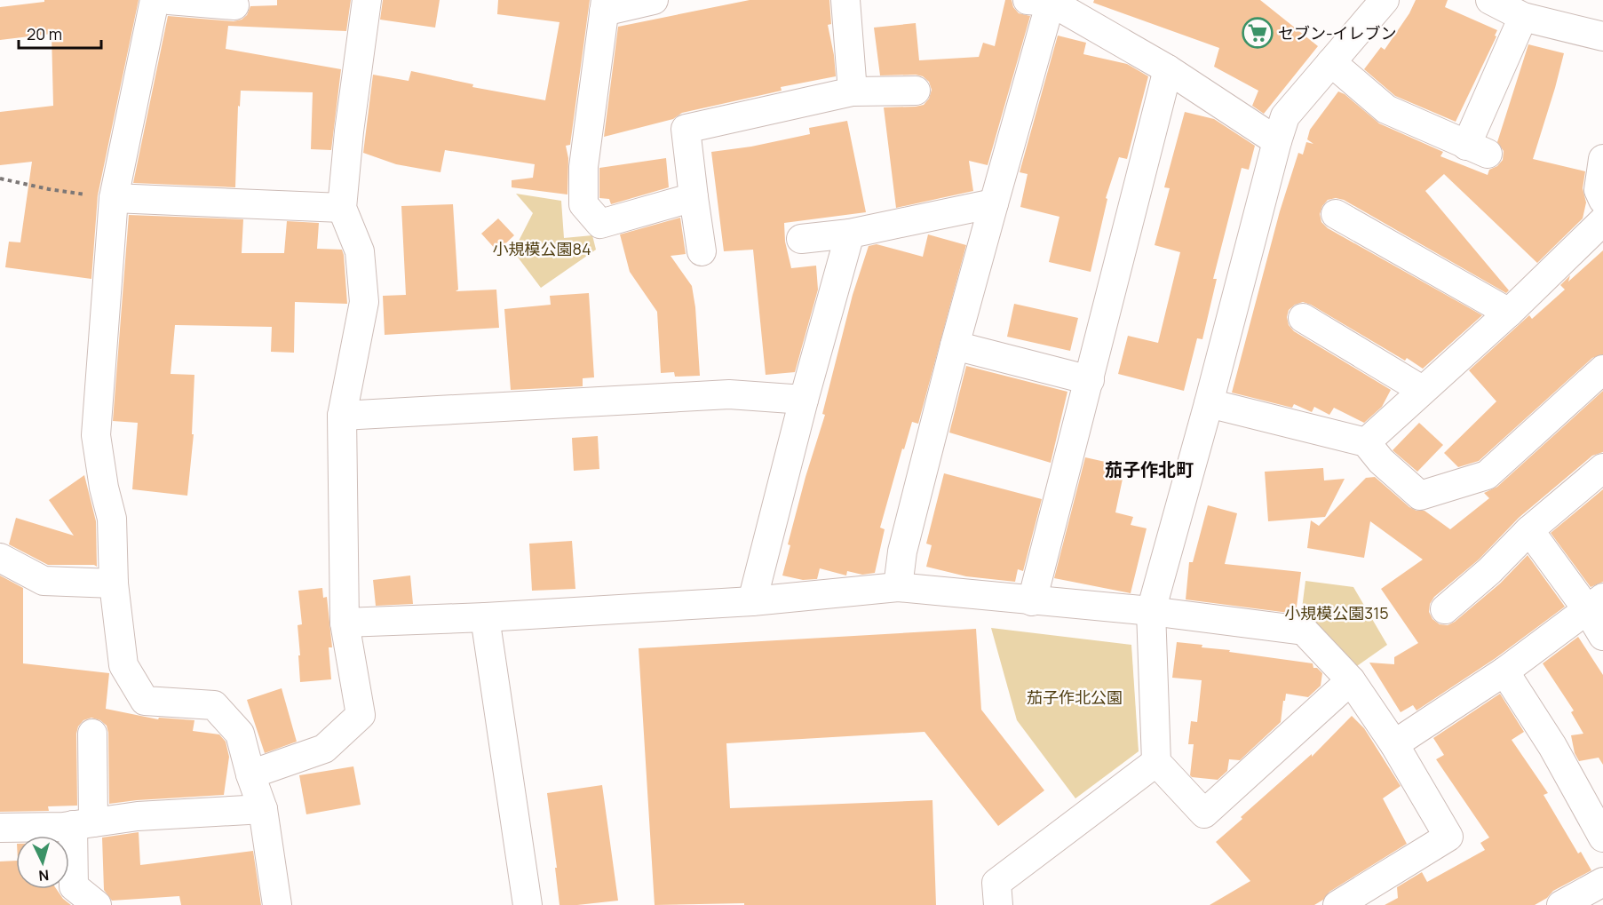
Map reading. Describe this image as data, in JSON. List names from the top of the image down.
{
  "districts": ["茄子作北町"],
  "parks": ["小規模公園84", "小規模公園315", "茄子作北公園"],
  "places": {
    "supermarket": ["セブン-イレブン"]
  },
  "scale_bar": "20 m",
  "north": "bottom"
}
